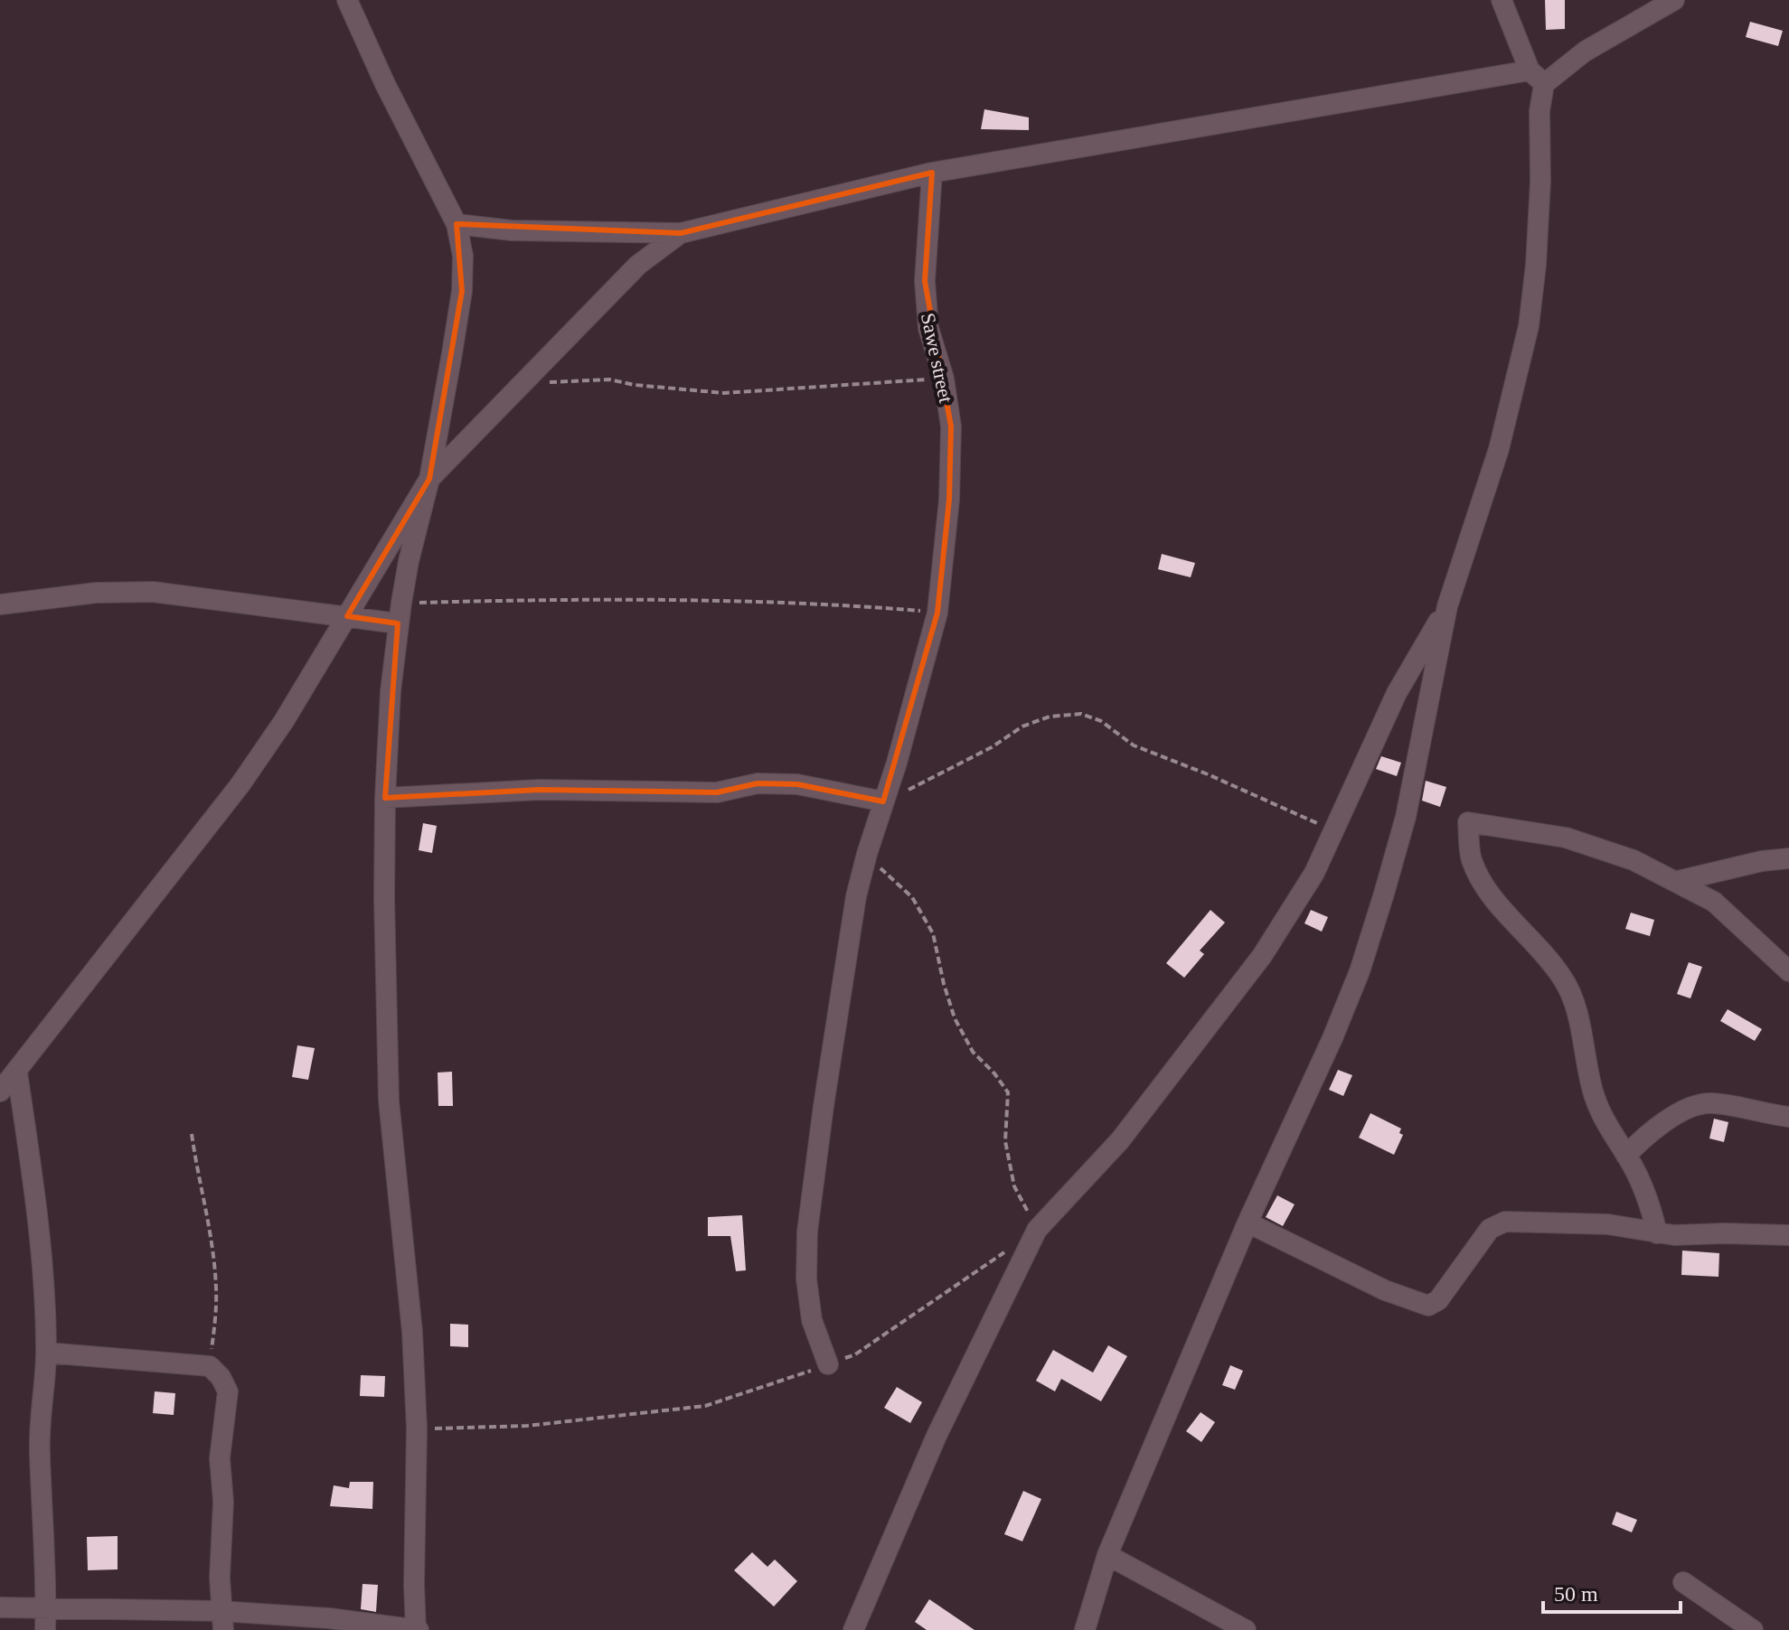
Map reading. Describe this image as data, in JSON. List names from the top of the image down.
{
  "streets": {
    "street": ["Sawe street"]
  },
  "scale_bar": "50 m"
}
